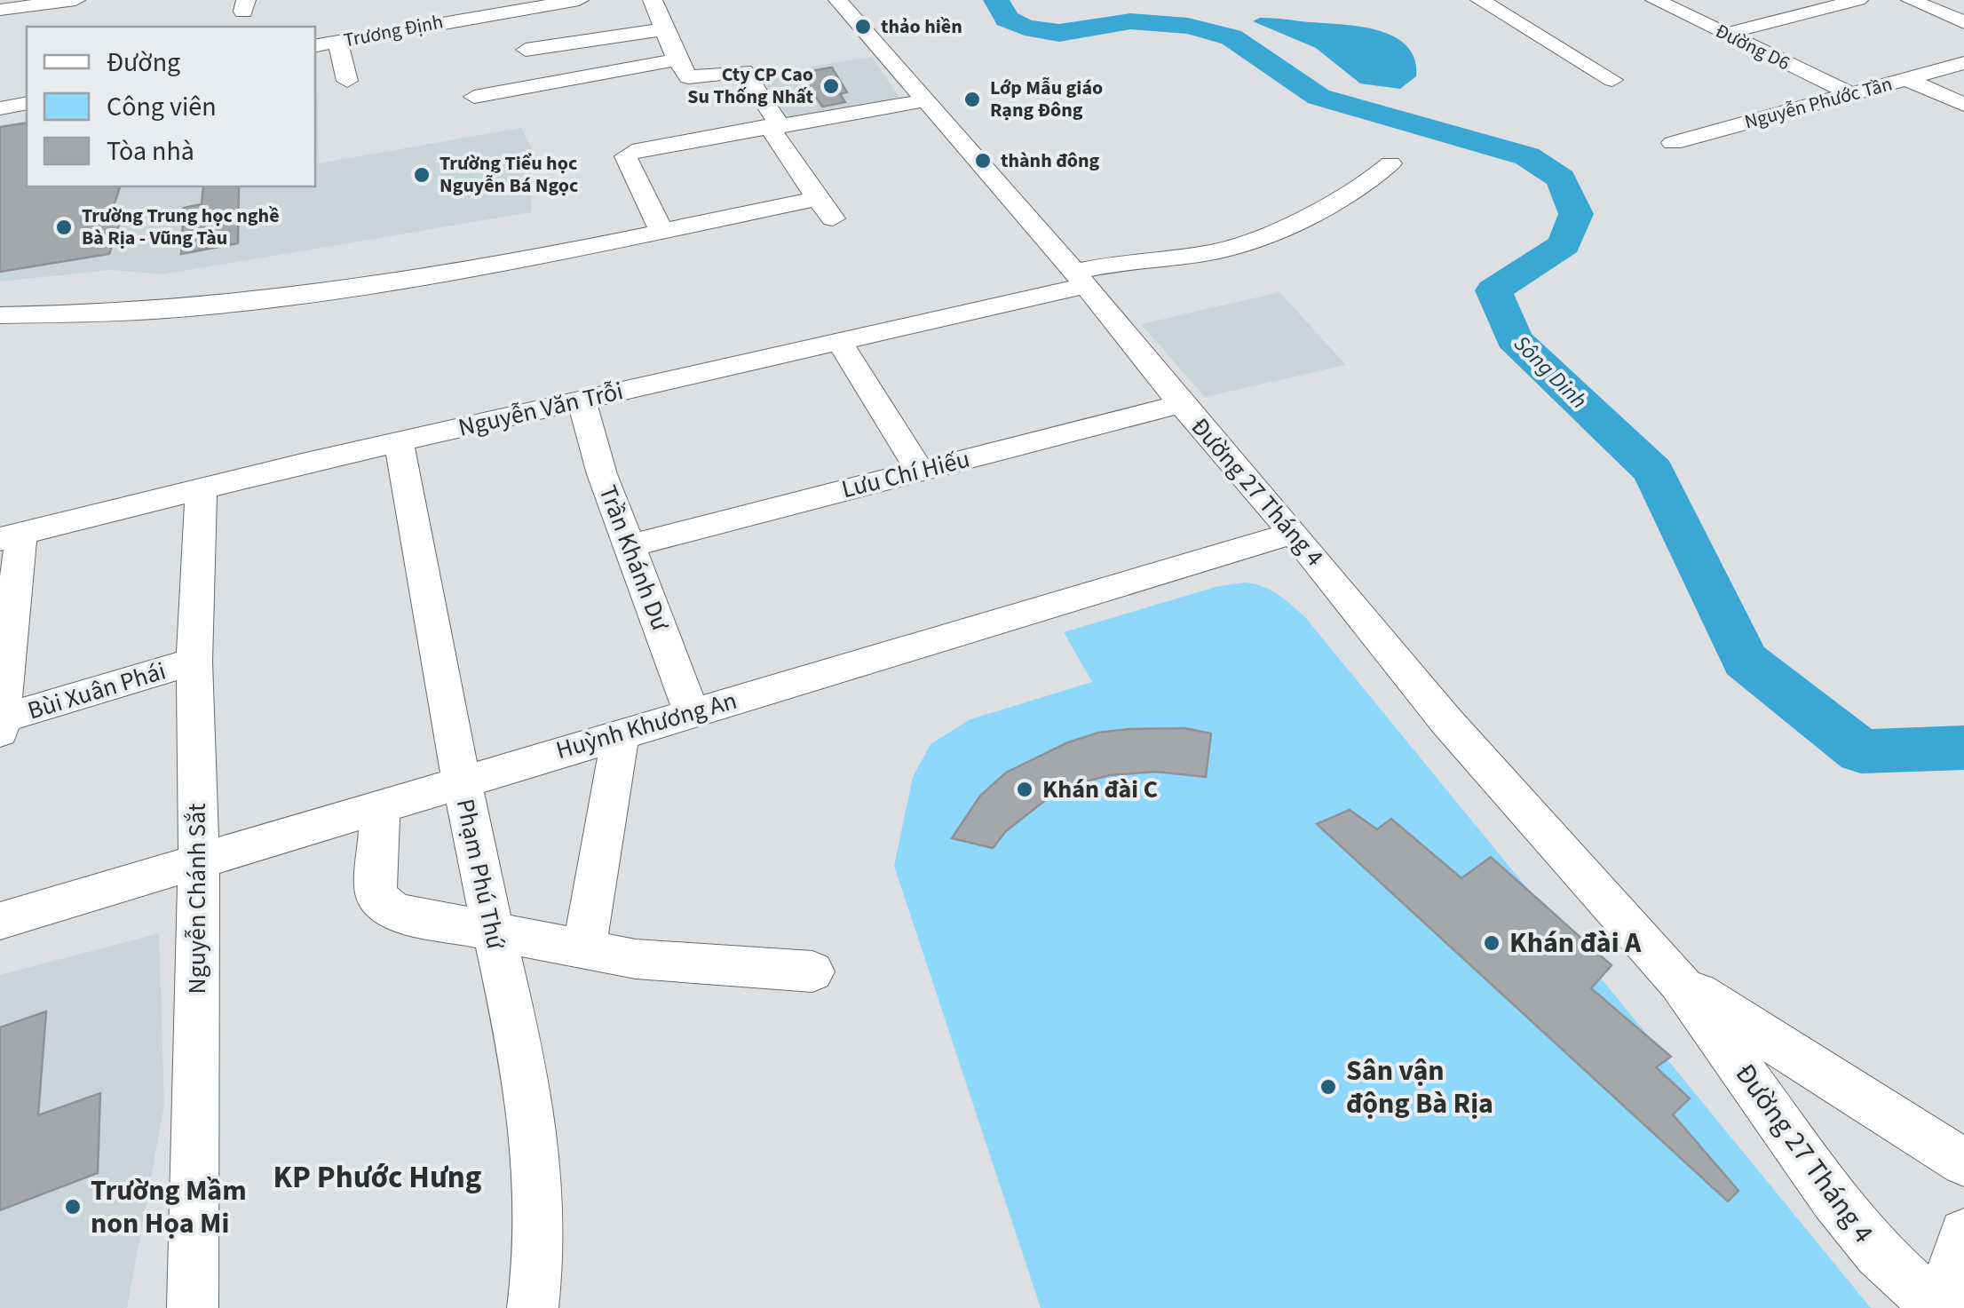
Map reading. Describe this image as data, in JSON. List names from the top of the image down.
{
  "streets": {
    "street": [
      "Trương Định",
      "Đường D6",
      "Nguyễn Phước Tần",
      "Nguyễn Văn Trỗi",
      "Lưu Chí Hiếu",
      "Đường 27 Tháng 4",
      "Trần Khánh Dư",
      "Bùi Xuân Phái",
      "Huỳnh Khương An",
      "Phạm Phú Thứ",
      "Nguyễn Chánh Sắt"
    ]
  },
  "crossings": [
    ["Đường D6", "Nguyễn Phước Tần"],
    ["Nguyễn Văn Trỗi", "Đường 27 Tháng 4"],
    ["Nguyễn Văn Trỗi", "Trần Khánh Dư"],
    ["Nguyễn Văn Trỗi", "Phạm Phú Thứ"],
    ["Nguyễn Văn Trỗi", "Nguyễn Chánh Sắt"],
    ["Lưu Chí Hiếu", "Đường 27 Tháng 4"],
    ["Lưu Chí Hiếu", "Trần Khánh Dư"],
    ["Đường 27 Tháng 4", "Huỳnh Khương An"],
    ["Trần Khánh Dư", "Huỳnh Khương An"],
    ["Bùi Xuân Phái", "Nguyễn Chánh Sắt"],
    ["Huỳnh Khương An", "Phạm Phú Thứ"],
    ["Huỳnh Khương An", "Nguyễn Chánh Sắt"]
  ],
  "districts": ["KP Phước Hưng"],
  "water": ["Sông Dinh"],
  "places": [
    "thảo hiền",
    "Cty CP Cao Su Thống Nhất",
    "Lớp Mẫu giáo Rạng Đông",
    "thành đông",
    "Trường Tiểu học Nguyễn Bá Ngọc",
    "Trường Trung học nghề Bà Rịa - Vũng Tàu",
    "Khán đài C",
    "Khán đài A",
    "Sân vận động Bà Rịa",
    "Trường Mầm non Họa Mi"
  ],
  "legend": ["Đường", "Công viên", "Tòa nhà"]
}
